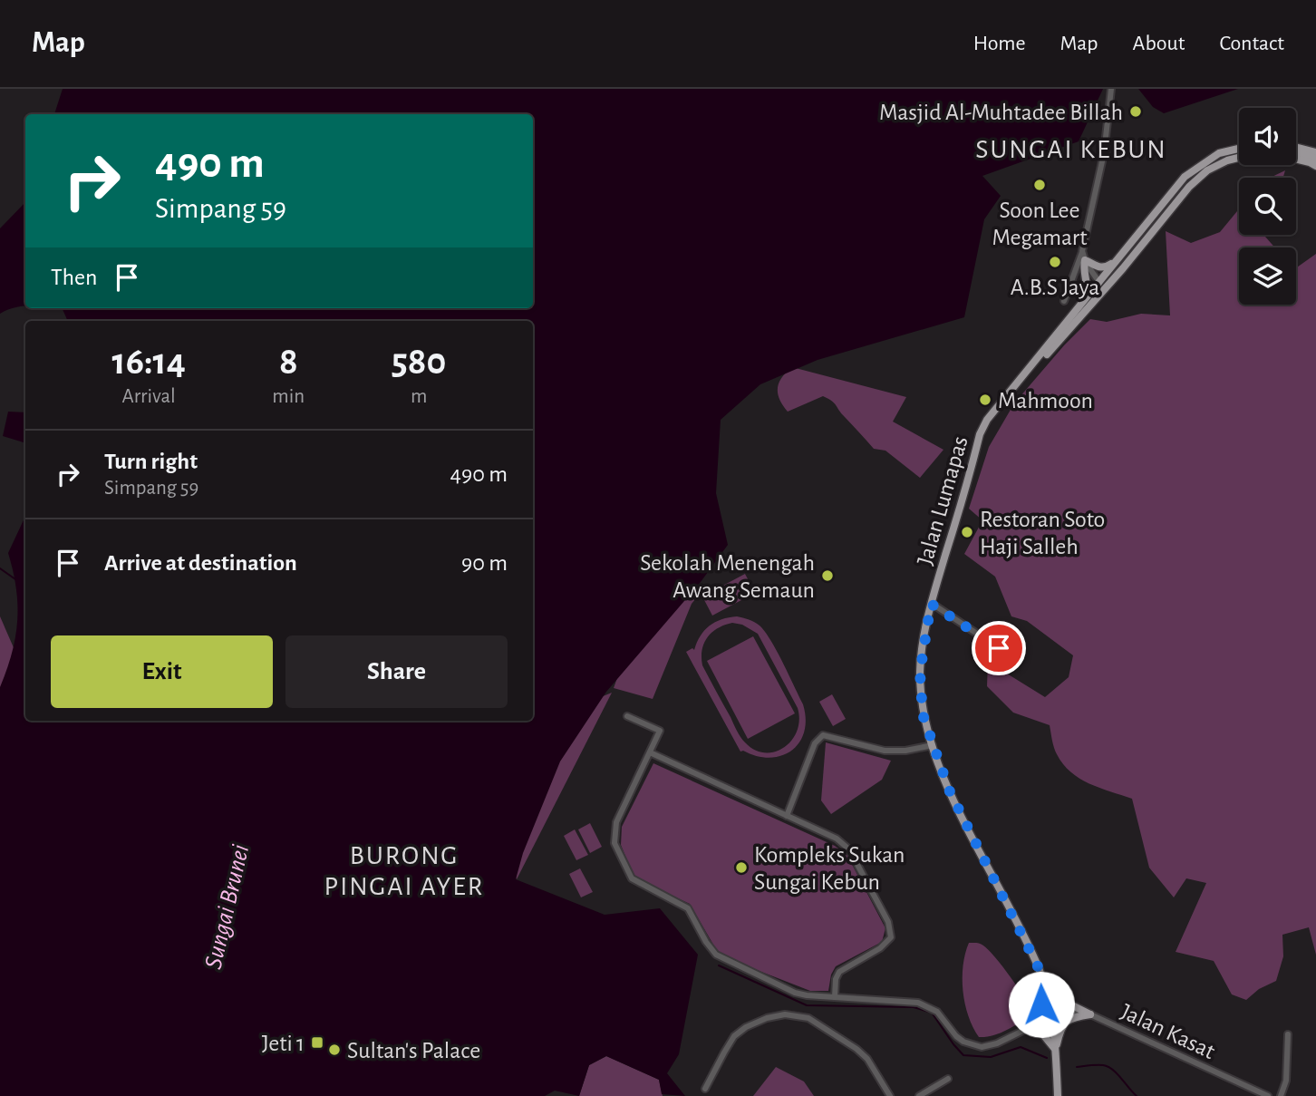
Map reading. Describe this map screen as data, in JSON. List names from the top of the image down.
{
  "streets": {
    "main road": ["Jalan Lumapas"],
    "street": ["Jalan Kasat"]
  },
  "crossings": [
    ["Jalan Lumapas", "Jalan Kasat"]
  ],
  "districts": ["SUNGAI KEBUN", "BURONG PINGAI AYER"],
  "water": ["Sungai Brunei"],
  "places": {
    "other": [
      "Masjid Al-Muhtadee Billah",
      "Soon Lee Megamart",
      "A.B.S Jaya",
      "Mahmoon",
      "Restoran Soto Haji Salleh",
      "Sekolah Menengah Awang Semaun",
      "Kompleks Sukan Sungai Kebun",
      "Sultan's Palace"
    ],
    "transit": ["Jeti 1"]
  },
  "page": {
    "header": "Map",
    "nav": [
      "Home",
      "Map",
      "About",
      "Contact"
    ],
    "turn": ["490 m", "Simpang 59"],
    "then": "Then",
    "eta": [
      "16:14",
      "Arrival",
      "8",
      "min",
      "580",
      "m"
    ],
    "list": [
      {
        "name": "Turn right",
        "note": "Simpang 59",
        "value": "490 m"
      },
      {
        "name": "Arrive at destination",
        "value": "90 m"
      }
    ],
    "buttons": ["Exit", "Share"]
  }
}
